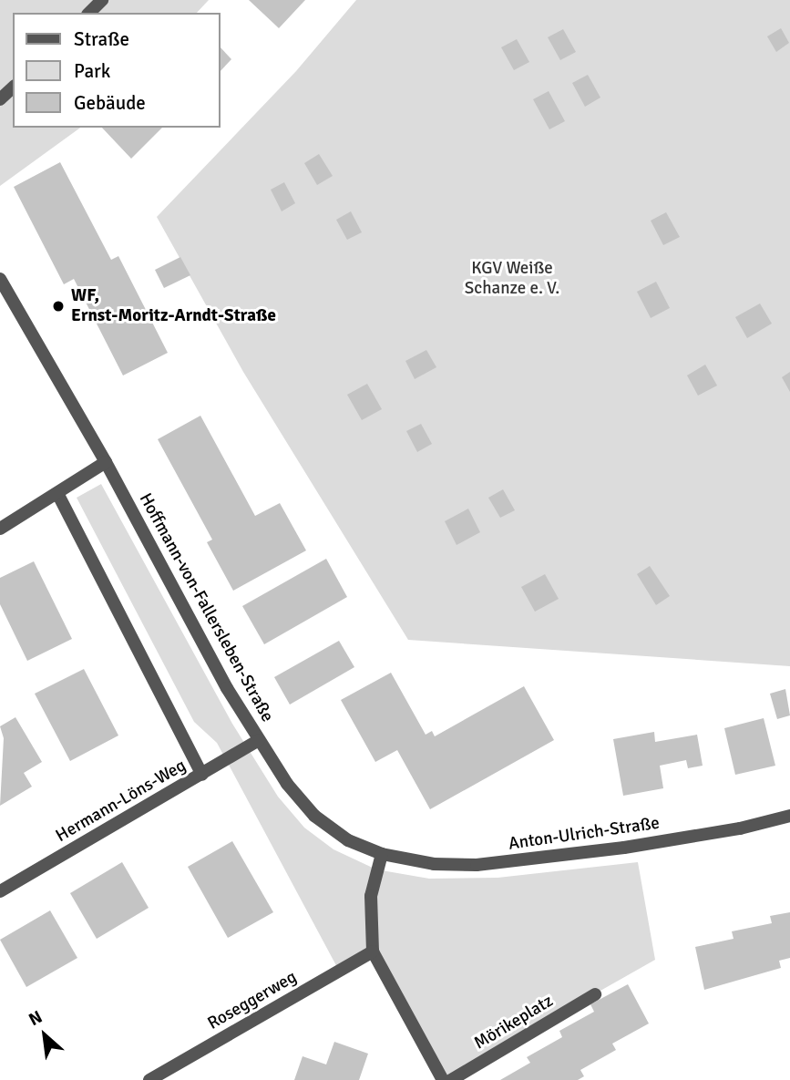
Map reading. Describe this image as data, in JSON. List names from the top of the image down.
{
  "streets": {
    "street": [
      "Hoffmann-von-Fallersleben-Straße",
      "Hermann-Löns-Weg",
      "Anton-Ulrich-Straße",
      "Roseggerweg",
      "Mörikeplatz"
    ]
  },
  "crossings": [
    ["Hoffmann-von-Fallersleben-Straße", "Hermann-Löns-Weg"],
    ["Hoffmann-von-Fallersleben-Straße", "Anton-Ulrich-Straße"]
  ],
  "parks": ["KGV Weiße Schanze e. V."],
  "places": ["WF, Ernst-Moritz-Arndt-Straße"],
  "legend": ["Straße", "Park", "Gebäude"],
  "north": "top left"
}
